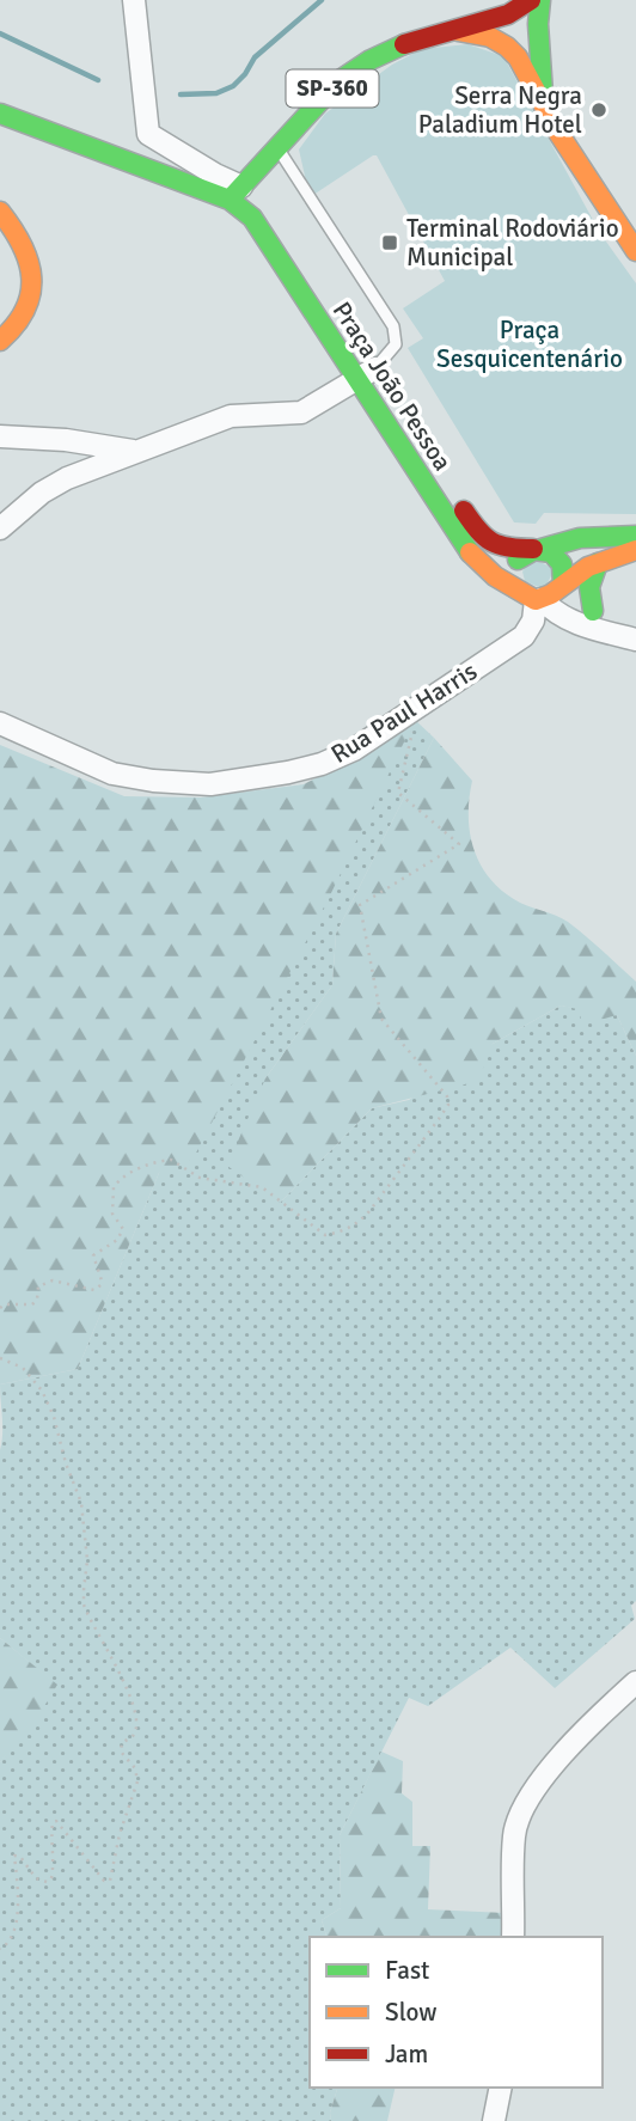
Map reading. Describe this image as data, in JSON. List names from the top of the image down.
{
  "streets": {
    "street": ["SP-360", "Praça João Pessoa", "Rua Paul Harris"]
  },
  "crossings": [
    ["SP-360", "Praça João Pessoa"],
    ["Praça João Pessoa", "Rua Paul Harris"]
  ],
  "parks": ["Praça Sesquicentenário"],
  "places": {
    "other": ["Serra Negra Paladium Hotel"],
    "transit": ["Terminal Rodoviário Municipal"]
  },
  "legend": ["Fast", "Slow", "Jam"]
}
